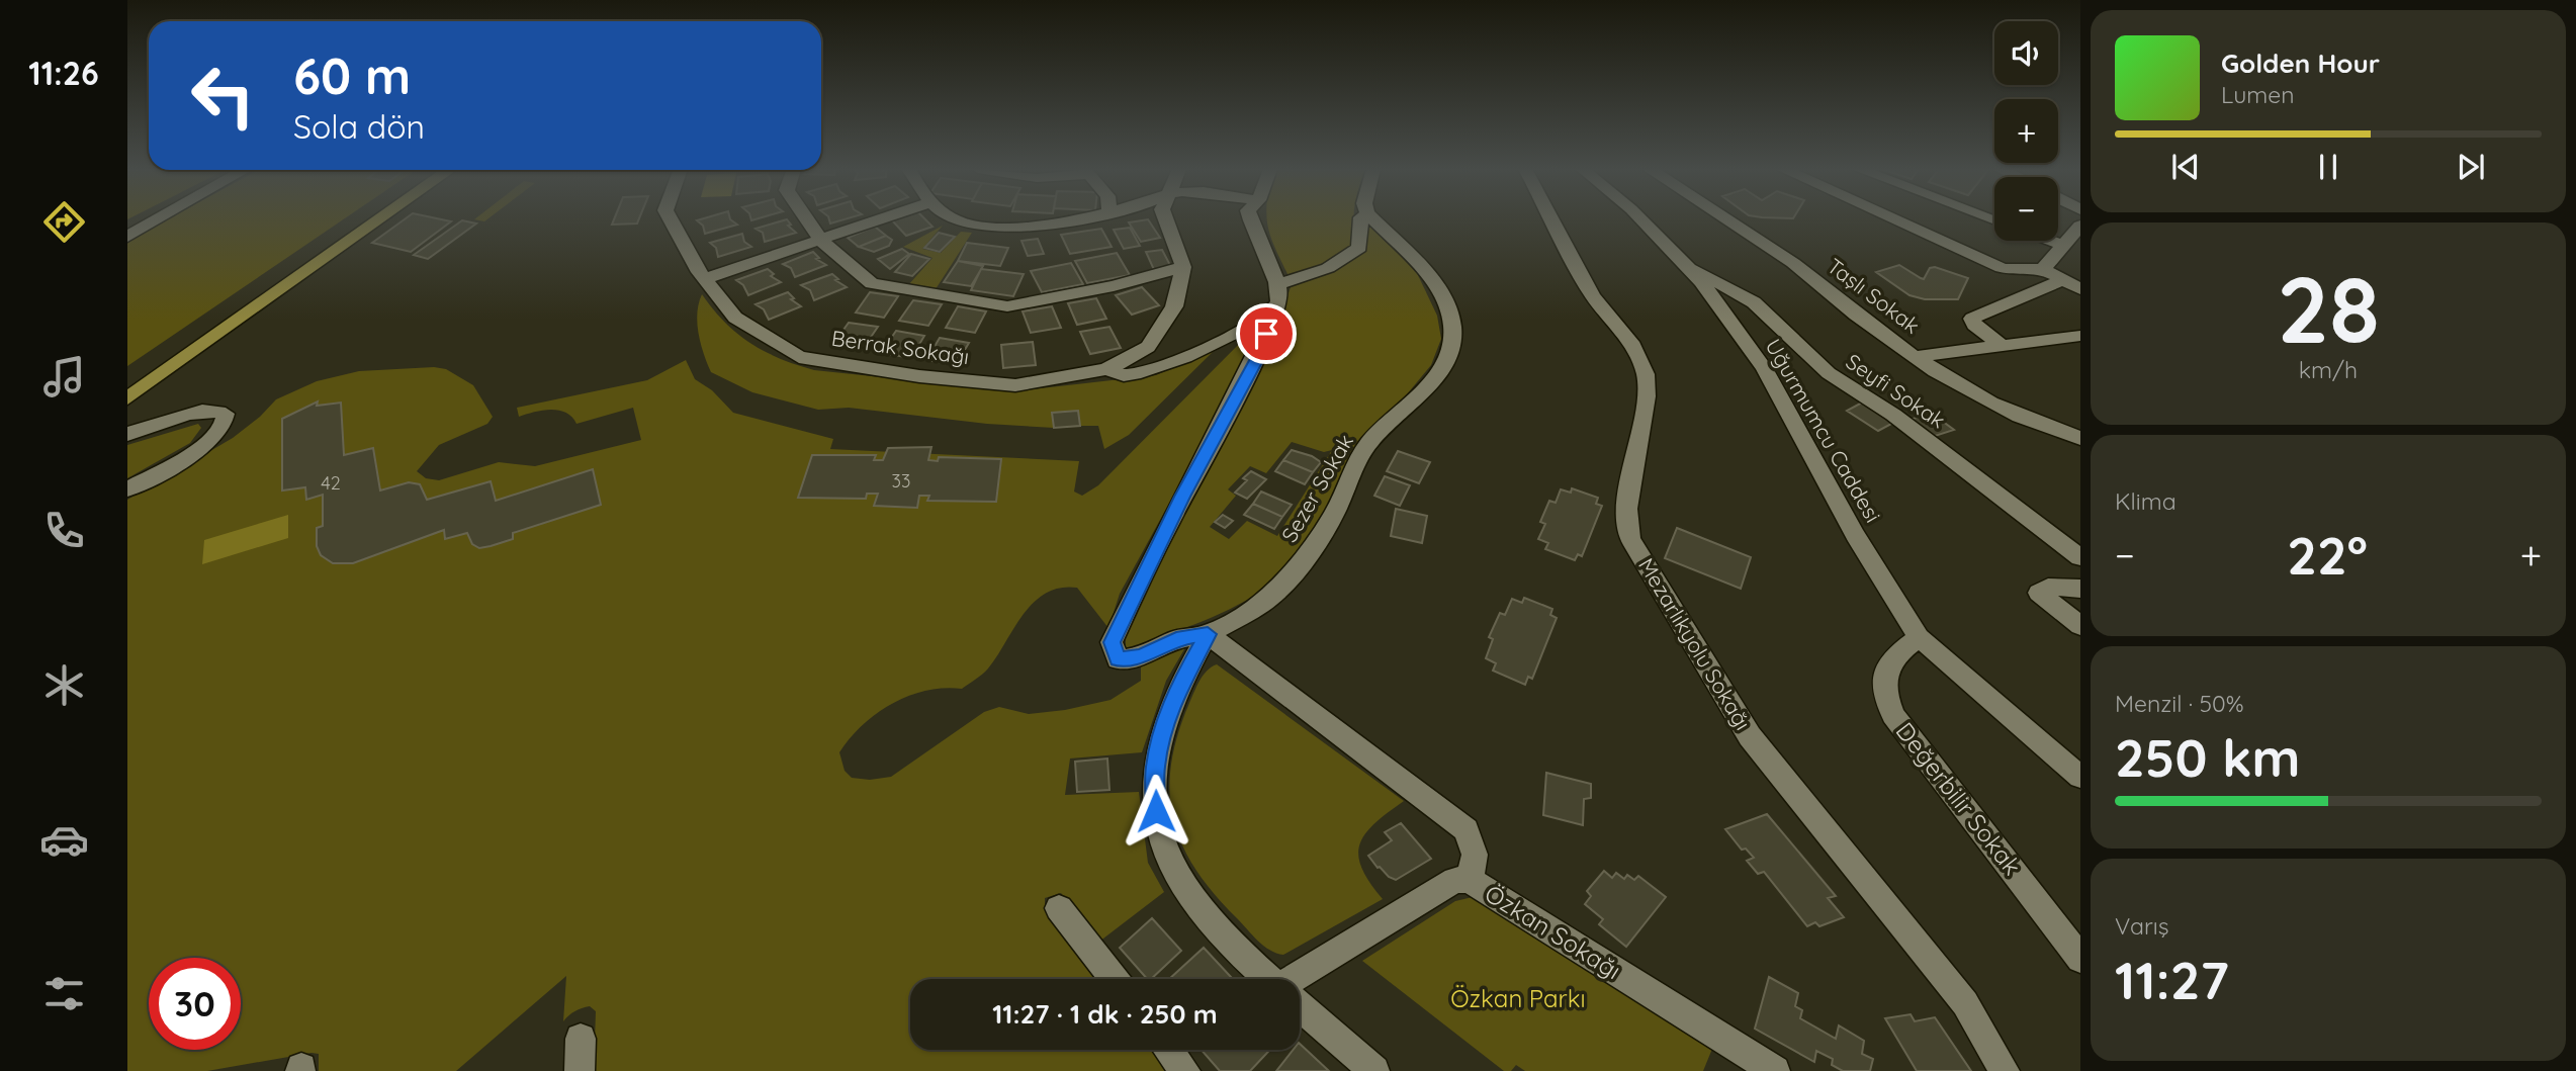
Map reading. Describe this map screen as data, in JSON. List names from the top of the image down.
{
  "streets": {
    "street": [
      "Taşlı Sokak",
      "Berrak Sokağı",
      "Seyfi Sokak",
      "Uğurmumcu Caddesi",
      "Sezer Sokak",
      "Mezarlıkyolu Sokağı",
      "Değerbilir Sokak",
      "Özkan Sokağı"
    ]
  },
  "crossings": [
    ["Seyfi Sokak", "Uğurmumcu Caddesi"],
    ["Uğurmumcu Caddesi", "Değerbilir Sokak"],
    ["Sezer Sokak", "Özkan Sokağı"]
  ],
  "parks": ["Özkan Parkı"],
  "house_numbers": ["33", "42"],
  "page": {
    "tabs": "11:26",
    "map_buttons": ["+", "−"],
    "turn": ["60 m", "Sola dön"],
    "song": ["Golden Hour", "Lumen"],
    "tile": [
      ["28", "km/h"],
      "Klima",
      ["Menzil · 50%", "250 km"],
      ["Varış", "11:27"]
    ],
    "heat": ["−", "22°", "+"],
    "limit": "30",
    "trip": "11:27 · 1 dk · 250 m"
  }
}
